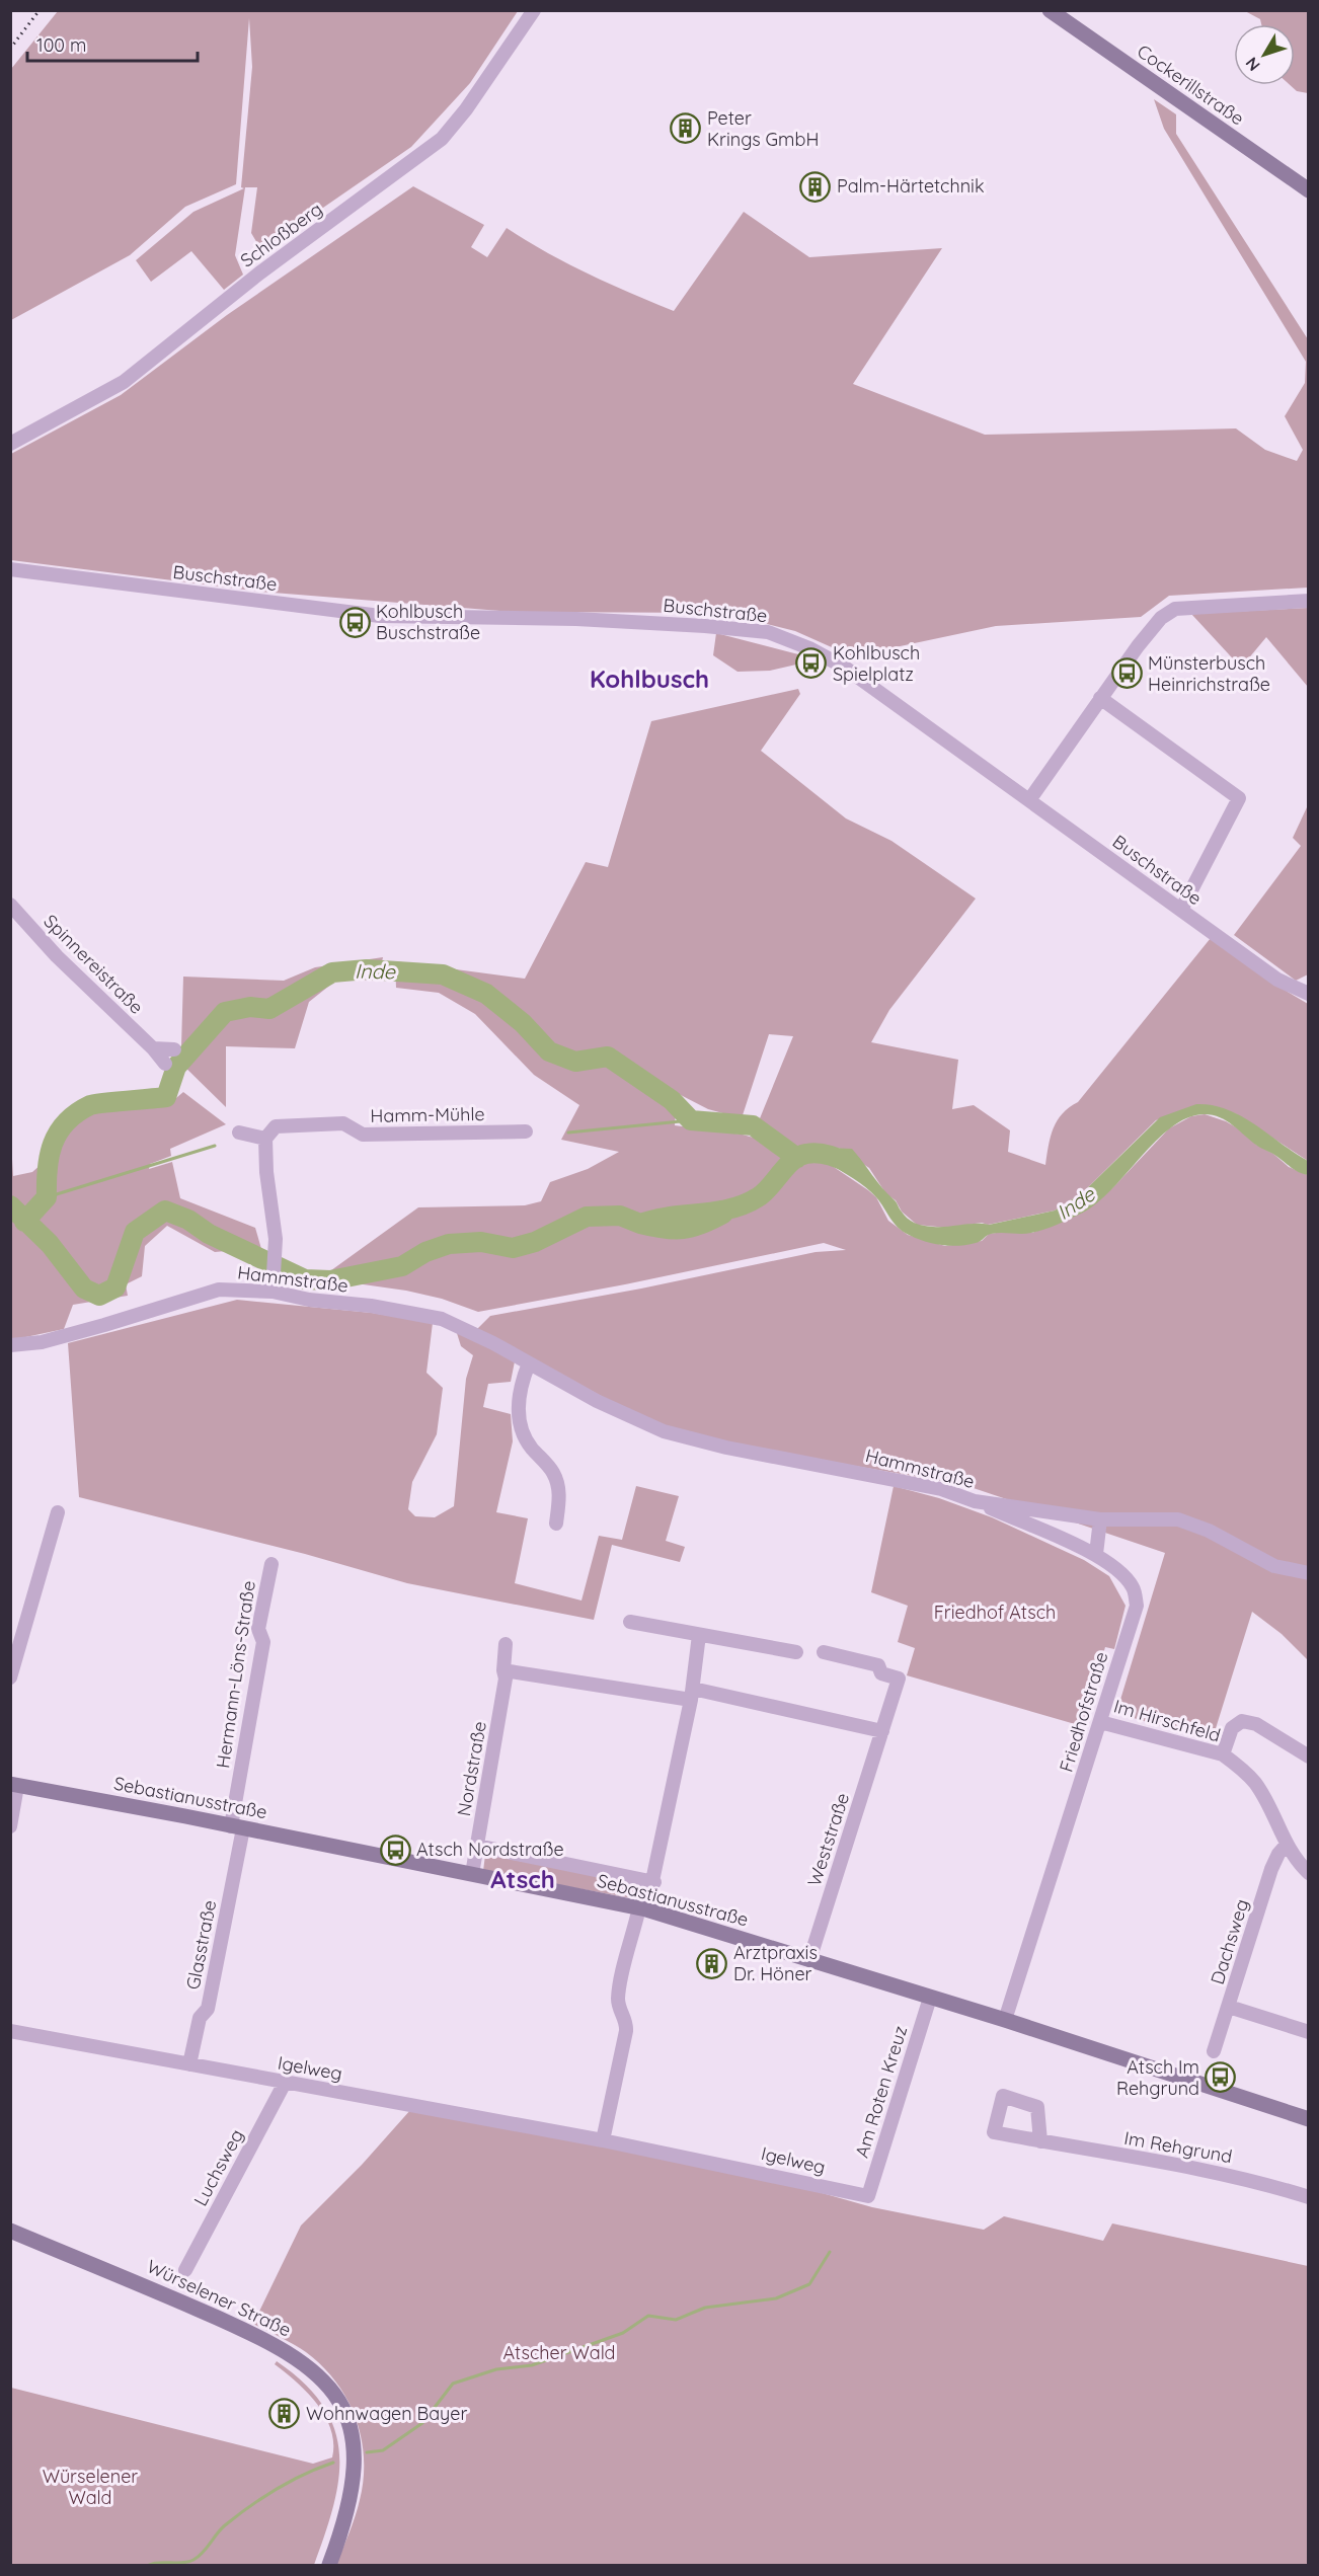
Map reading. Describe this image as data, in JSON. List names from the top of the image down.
{
  "streets": {
    "main road": ["Cockerillstraße", "Sebastianusstraße", "Würselener Straße"],
    "street": [
      "Schloßberg",
      "Buschstraße",
      "Spinnereistraße",
      "Hamm-Mühle",
      "Hammstraße",
      "Hermann-Löns-Straße",
      "Friedhofstraße",
      "Im Hirschfeld",
      "Nordstraße",
      "Weststraße",
      "Dachsweg",
      "Glasstraße",
      "Igelweg",
      "Am Roten Kreuz",
      "Im Rehgrund",
      "Luchsweg"
    ]
  },
  "crossings": [
    ["Hammstraße", "Friedhofstraße"],
    ["Hermann-Löns-Straße", "Sebastianusstraße"],
    ["Hermann-Löns-Straße", "Glasstraße"],
    ["Friedhofstraße", "Im Hirschfeld"],
    ["Friedhofstraße", "Sebastianusstraße"],
    ["Im Hirschfeld", "Dachsweg"],
    ["Nordstraße", "Sebastianusstraße"],
    ["Sebastianusstraße", "Weststraße"],
    ["Sebastianusstraße", "Glasstraße"],
    ["Sebastianusstraße", "Am Roten Kreuz"],
    ["Glasstraße", "Igelweg"],
    ["Igelweg", "Am Roten Kreuz"],
    ["Igelweg", "Luchsweg"]
  ],
  "districts": ["Kohlbusch", "Atsch"],
  "water": ["Inde"],
  "parks": ["Friedhof Atsch", "Atscher Wald", "Würselener Wald"],
  "places": {
    "building": [
      "Peter Krings GmbH",
      "Palm-Härtetchnik",
      "Arztpraxis Dr. Höner",
      "Wohnwagen Bayer"
    ],
    "bus stop": [
      "Kohlbusch Buschstraße",
      "Kohlbusch Spielplatz",
      "Münsterbusch Heinrichstraße",
      "Atsch Nordstraße",
      "Atsch Im Rehgrund"
    ]
  },
  "scale_bar": "100 m",
  "north": "bottom left"
}
